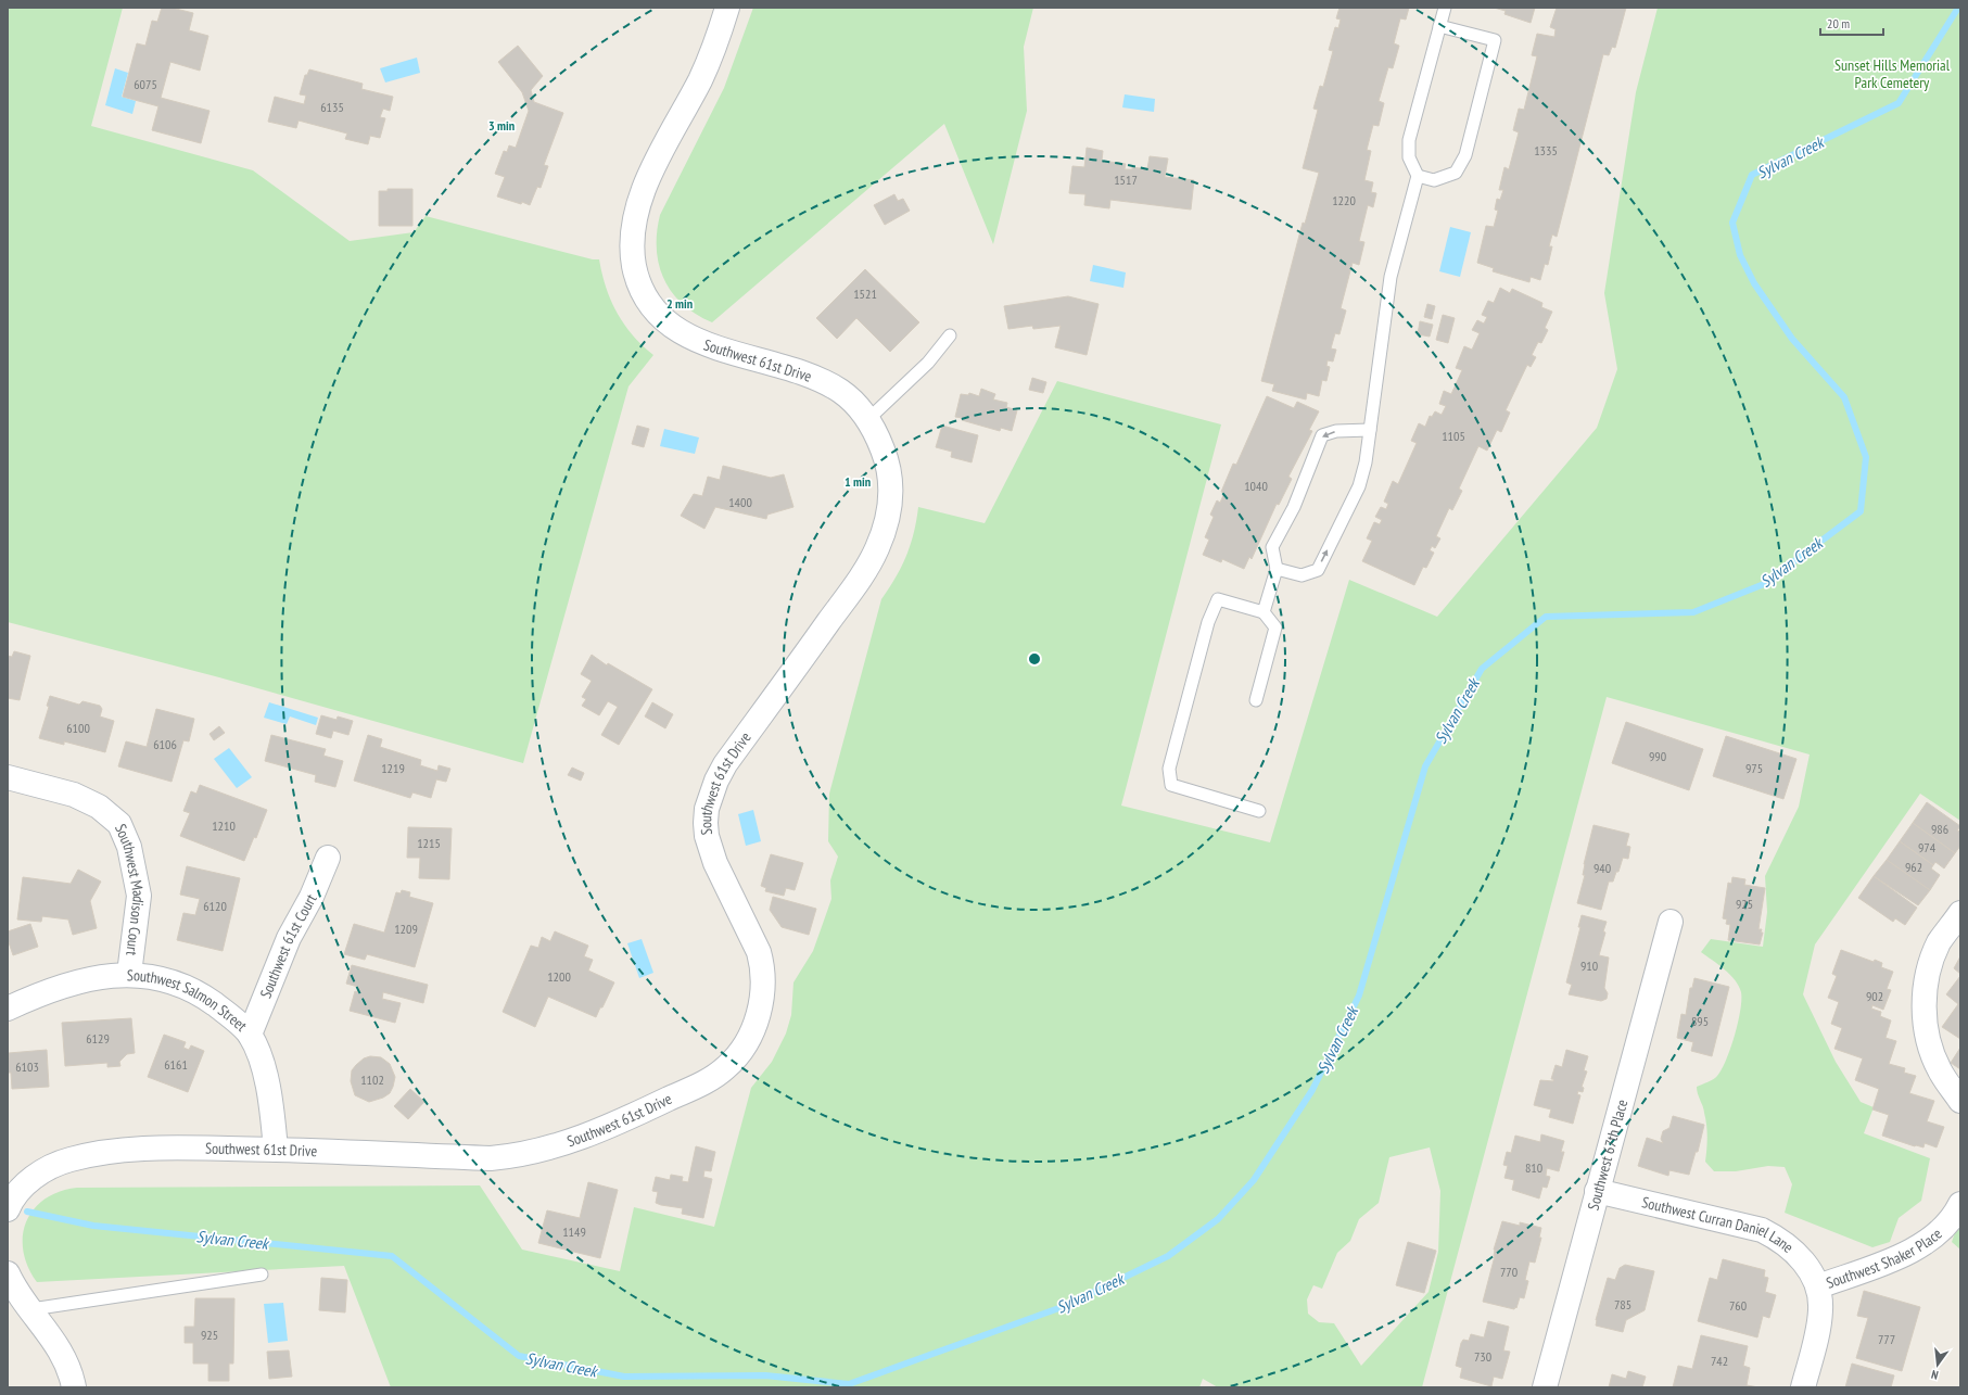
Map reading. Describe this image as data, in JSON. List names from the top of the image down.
{
  "streets": {
    "street": [
      "Southwest 61st Drive",
      "Southwest Madison Court",
      "Southwest 61st Court",
      "Southwest Salmon Street",
      "Southwest 67th Place",
      "Southwest Curran Daniel Lane",
      "Southwest Shaker Place"
    ]
  },
  "crossings": [
    ["Southwest 61st Drive", "Southwest Salmon Street"],
    ["Southwest Madison Court", "Southwest Salmon Street"],
    ["Southwest 61st Court", "Southwest Salmon Street"],
    ["Southwest 67th Place", "Southwest Curran Daniel Lane"],
    ["Southwest Curran Daniel Lane", "Southwest Shaker Place"]
  ],
  "water": ["Sylvan Creek"],
  "parks": ["Sunset Hills Memorial Park Cemetery"],
  "house_numbers": [
    "6075",
    "6135",
    "1335",
    "1517",
    "1220",
    "1521",
    "1105",
    "1040",
    "1400",
    "6100",
    "6106",
    "990",
    "1219",
    "975",
    "1210",
    "986",
    "1215",
    "974",
    "962",
    "940",
    "925",
    "6120",
    "1209",
    "910",
    "1200",
    "902",
    "895",
    "6129",
    "6161",
    "6103",
    "1102",
    "810",
    "1149",
    "770",
    "785",
    "760",
    "925",
    "777",
    "730",
    "742"
  ],
  "scale_bar": "20 m",
  "north": "bottom",
  "rings": ["3 min", "2 min", "1 min"]
}
